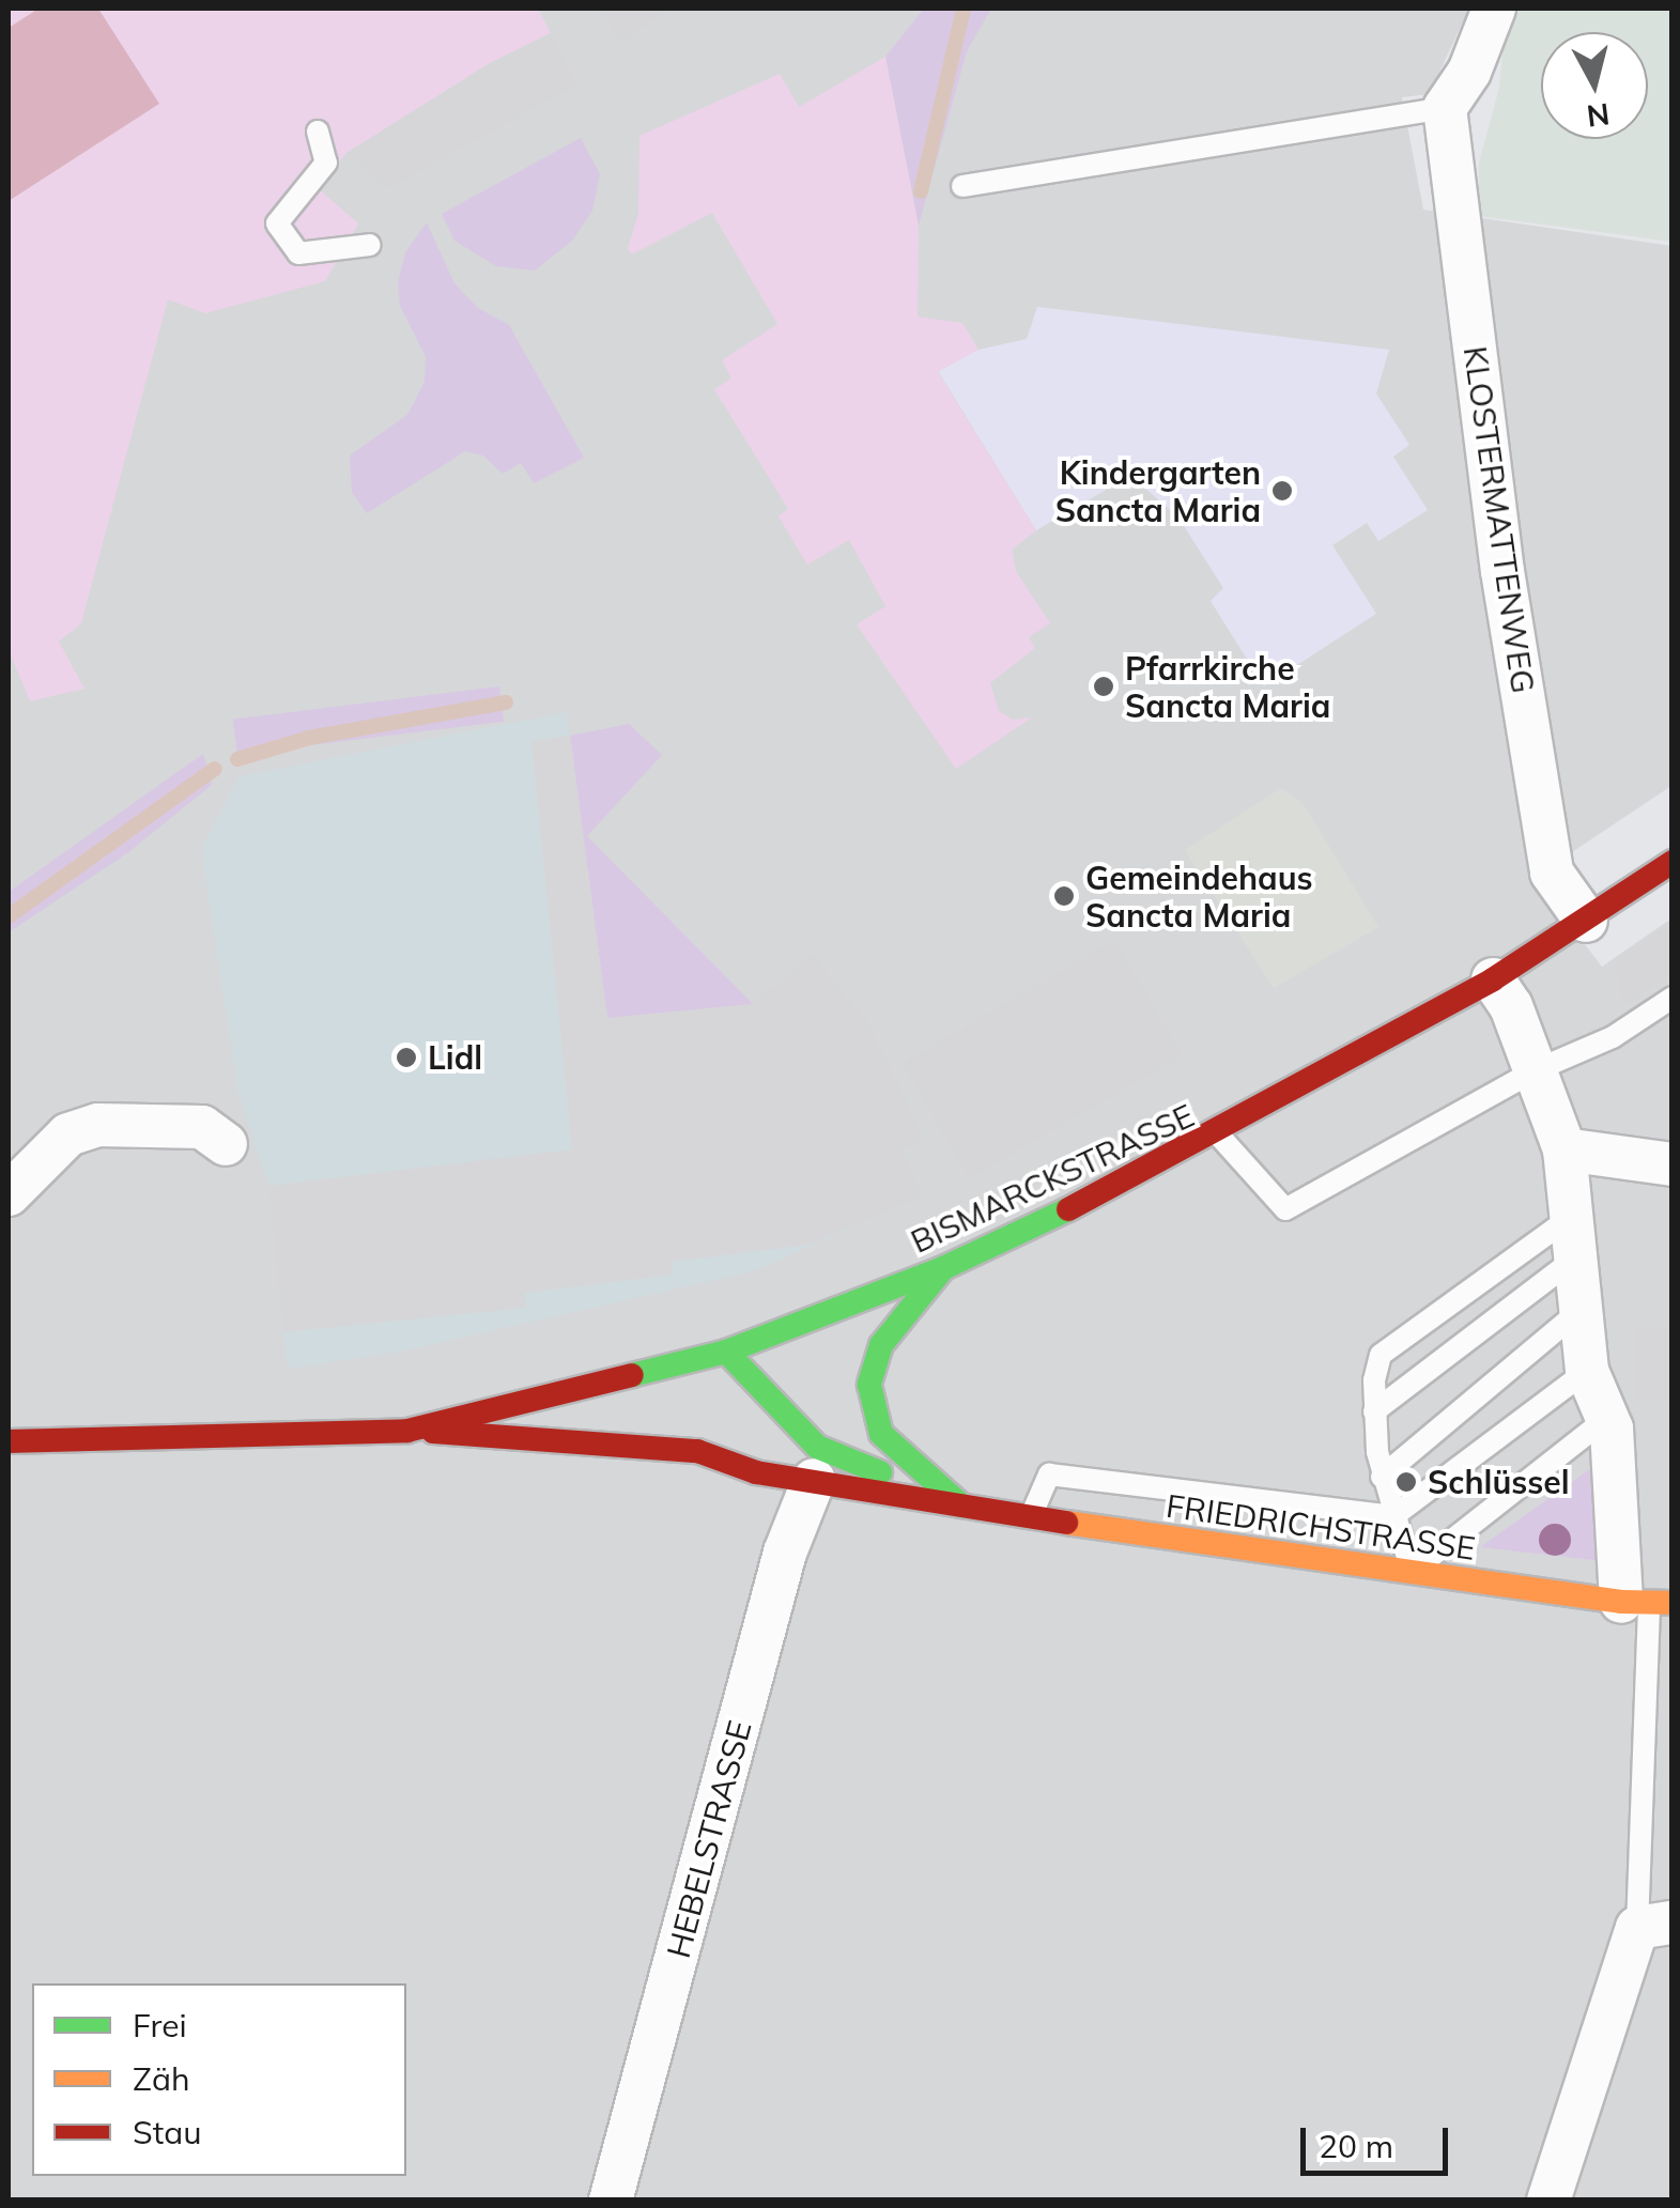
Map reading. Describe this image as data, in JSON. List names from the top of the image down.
{
  "streets": {
    "street": [
      "KLOSTERMATTENWEG",
      "BISMARCKSTRASSE",
      "FRIEDRICHSTRASSE",
      "HEBELSTRASSE"
    ]
  },
  "crossings": [
    ["KLOSTERMATTENWEG", "BISMARCKSTRASSE"],
    ["BISMARCKSTRASSE", "FRIEDRICHSTRASSE"],
    ["FRIEDRICHSTRASSE", "HEBELSTRASSE"]
  ],
  "places": [
    "Kindergarten Sancta Maria",
    "Pfarrkirche Sancta Maria",
    "Gemeindehaus Sancta Maria",
    "Lidl",
    "Schlüssel"
  ],
  "legend": ["Frei", "Zäh", "Stau"],
  "scale_bar": "20 m",
  "north": "bottom"
}
